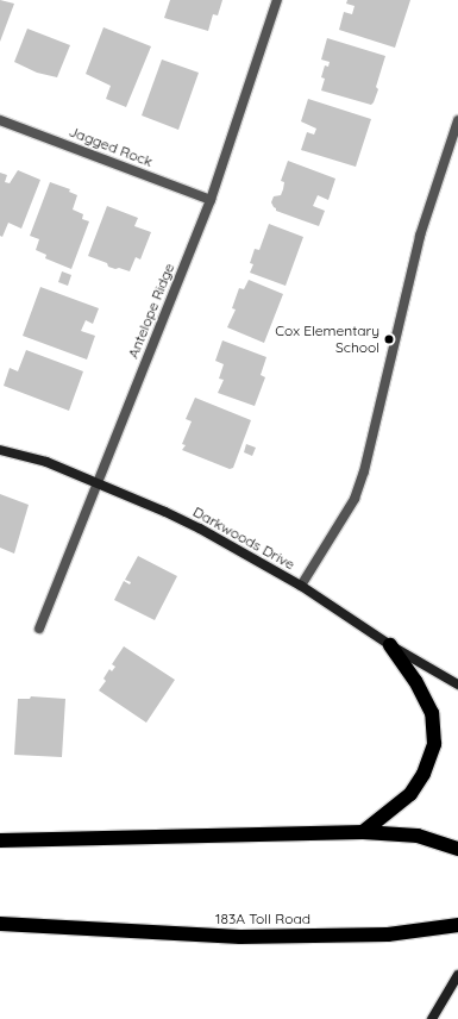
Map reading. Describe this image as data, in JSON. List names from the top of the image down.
{
  "streets": {
    "highway": ["183A Toll Road"],
    "street": ["Jagged Rock", "Antelope Ridge", "Darkwoods Drive"]
  },
  "crossings": [
    ["Jagged Rock", "Antelope Ridge"],
    ["Antelope Ridge", "Darkwoods Drive"]
  ],
  "places": ["Cox Elementary School"]
}
